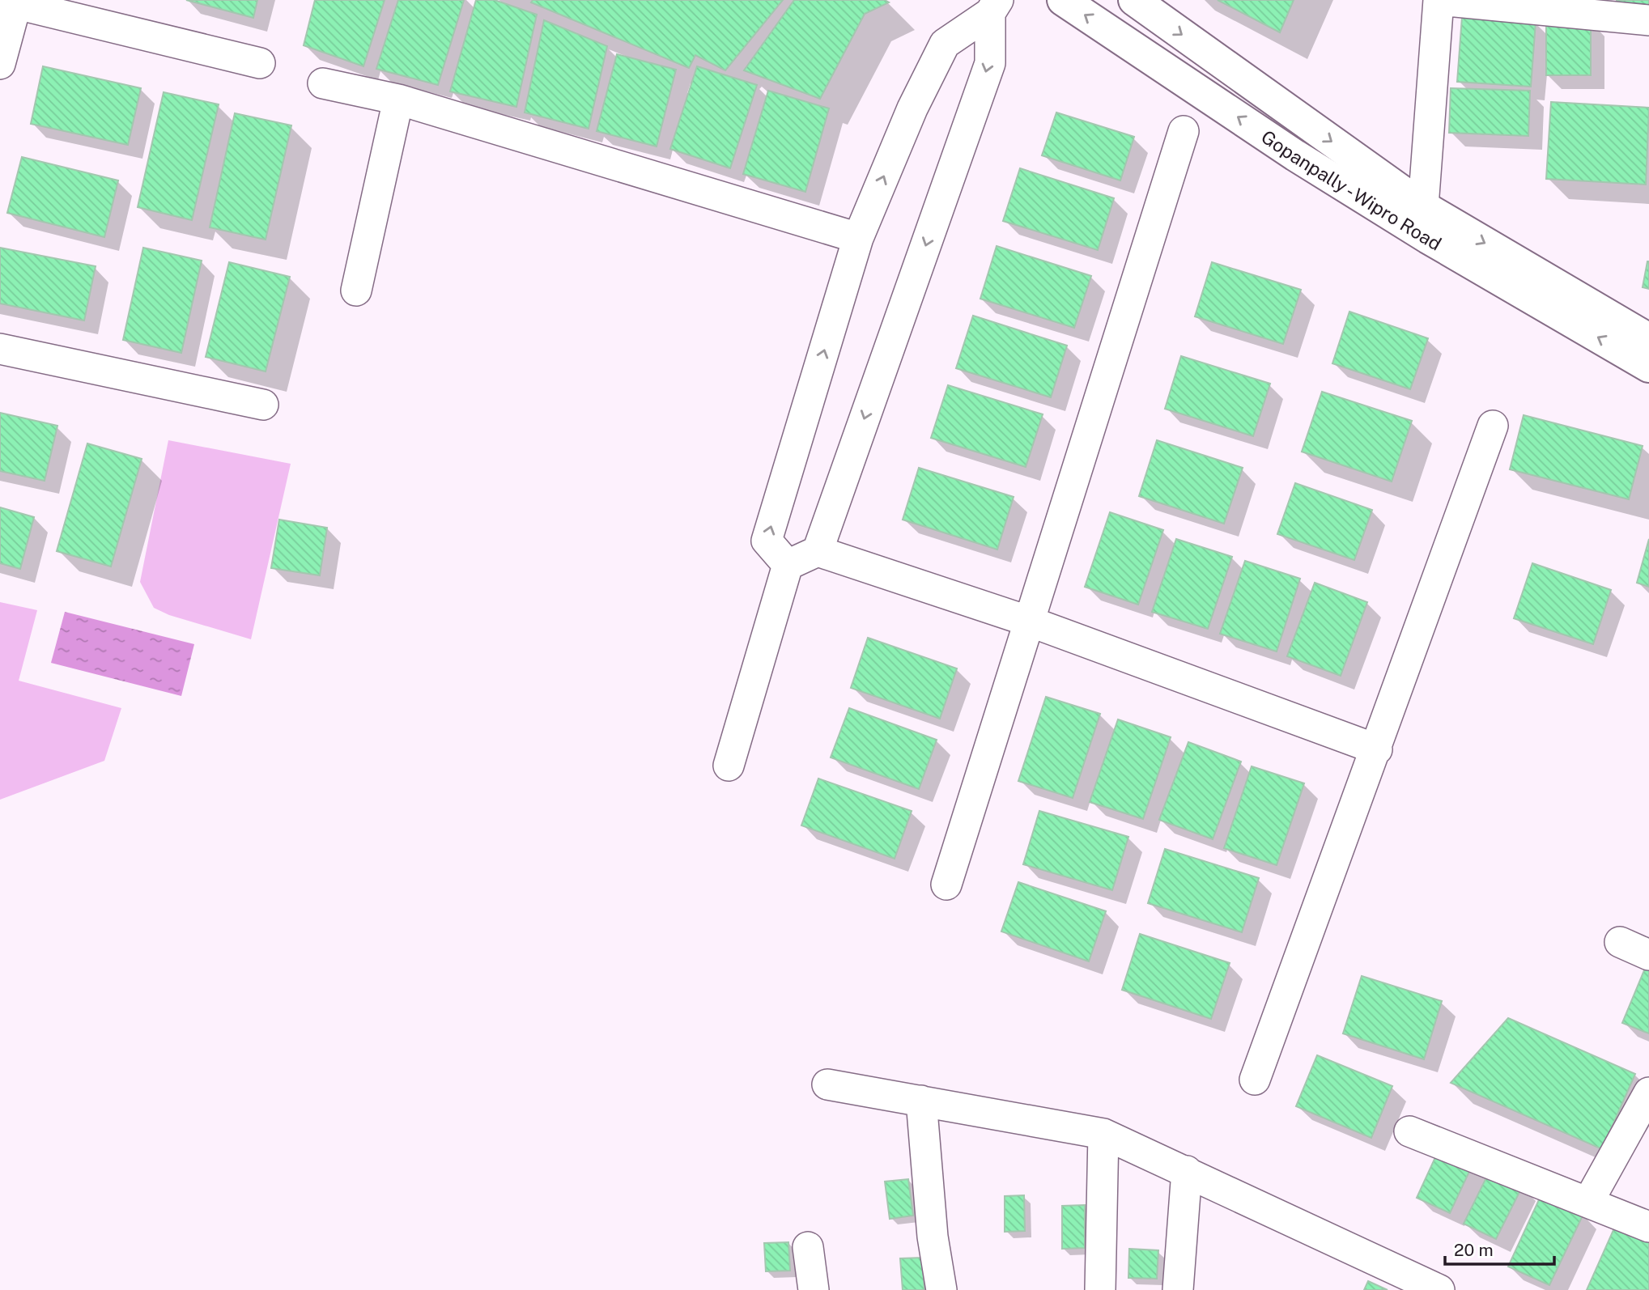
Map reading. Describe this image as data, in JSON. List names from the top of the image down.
{
  "streets": {
    "main road": ["Gopanpally - Wipro Road"]
  },
  "scale_bar": "20 m"
}
